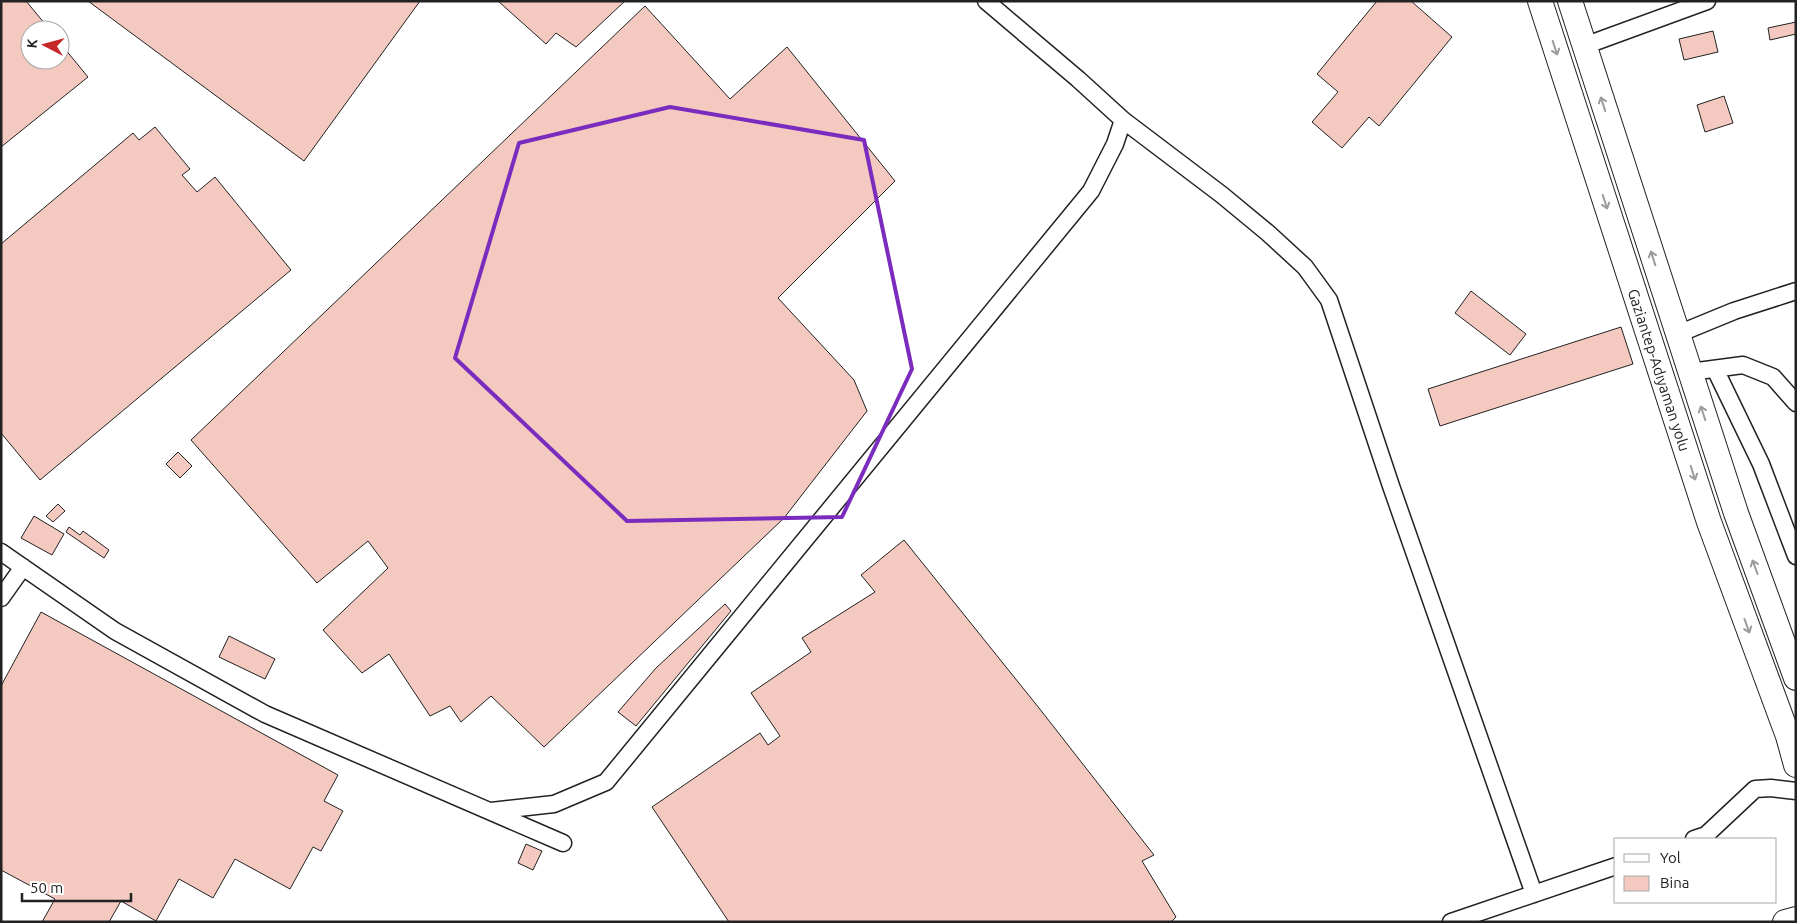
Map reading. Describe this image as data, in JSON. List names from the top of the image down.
{
  "streets": {
    "highway": ["Gaziantep-Adıyaman yolu"]
  },
  "legend": ["Yol", "Bina"],
  "scale_bar": "50 m",
  "north": "left"
}
